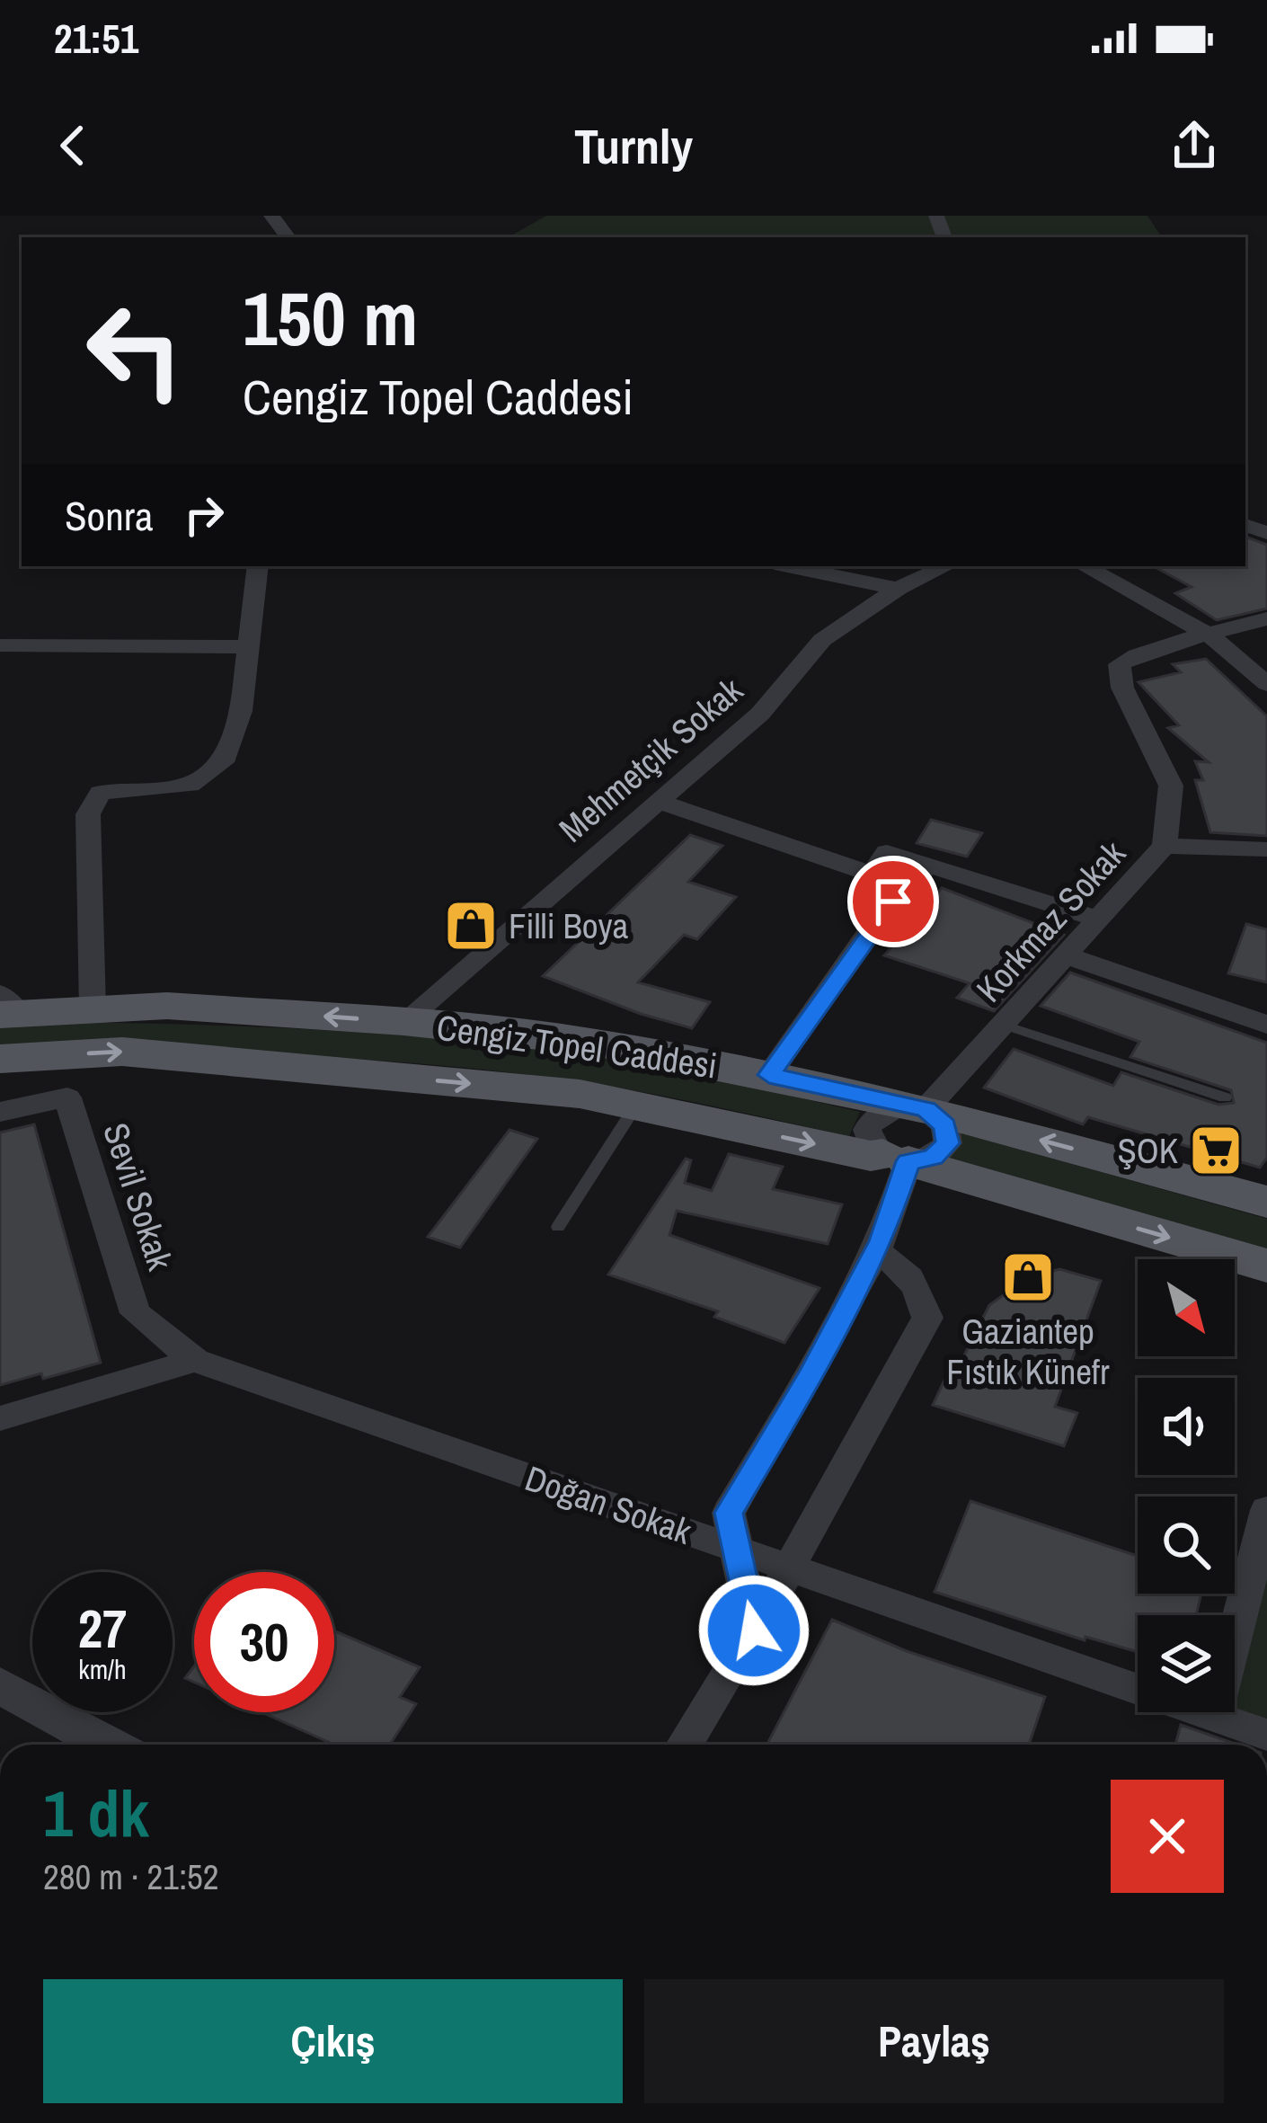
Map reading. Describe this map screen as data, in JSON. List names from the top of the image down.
{
  "streets": {
    "main road": ["Cengiz Topel Caddesi"],
    "street": [
      "Mehmetçik Sokak",
      "Korkmaz Sokak",
      "Sevil Sokak",
      "Doğan Sokak"
    ]
  },
  "crossings": [
    ["Mehmetçik Sokak", "Cengiz Topel Caddesi"],
    ["Korkmaz Sokak", "Cengiz Topel Caddesi"],
    ["Sevil Sokak", "Doğan Sokak"]
  ],
  "places": {
    "shop": ["Filli Boya", "Gaziantep Fıstık Künefr"],
    "supermarket": ["ŞOK"]
  },
  "north": "bottom right",
  "page": {
    "status": "21:51",
    "header": "Turnly",
    "turn": ["150 m", "Cengiz Topel Caddesi"],
    "then": "Sonra",
    "speed": "27 km/h",
    "limit": "30",
    "heading": ["1 dk", "280 m · 21:52"],
    "buttons": ["Çıkış", "Paylaş"]
  }
}
